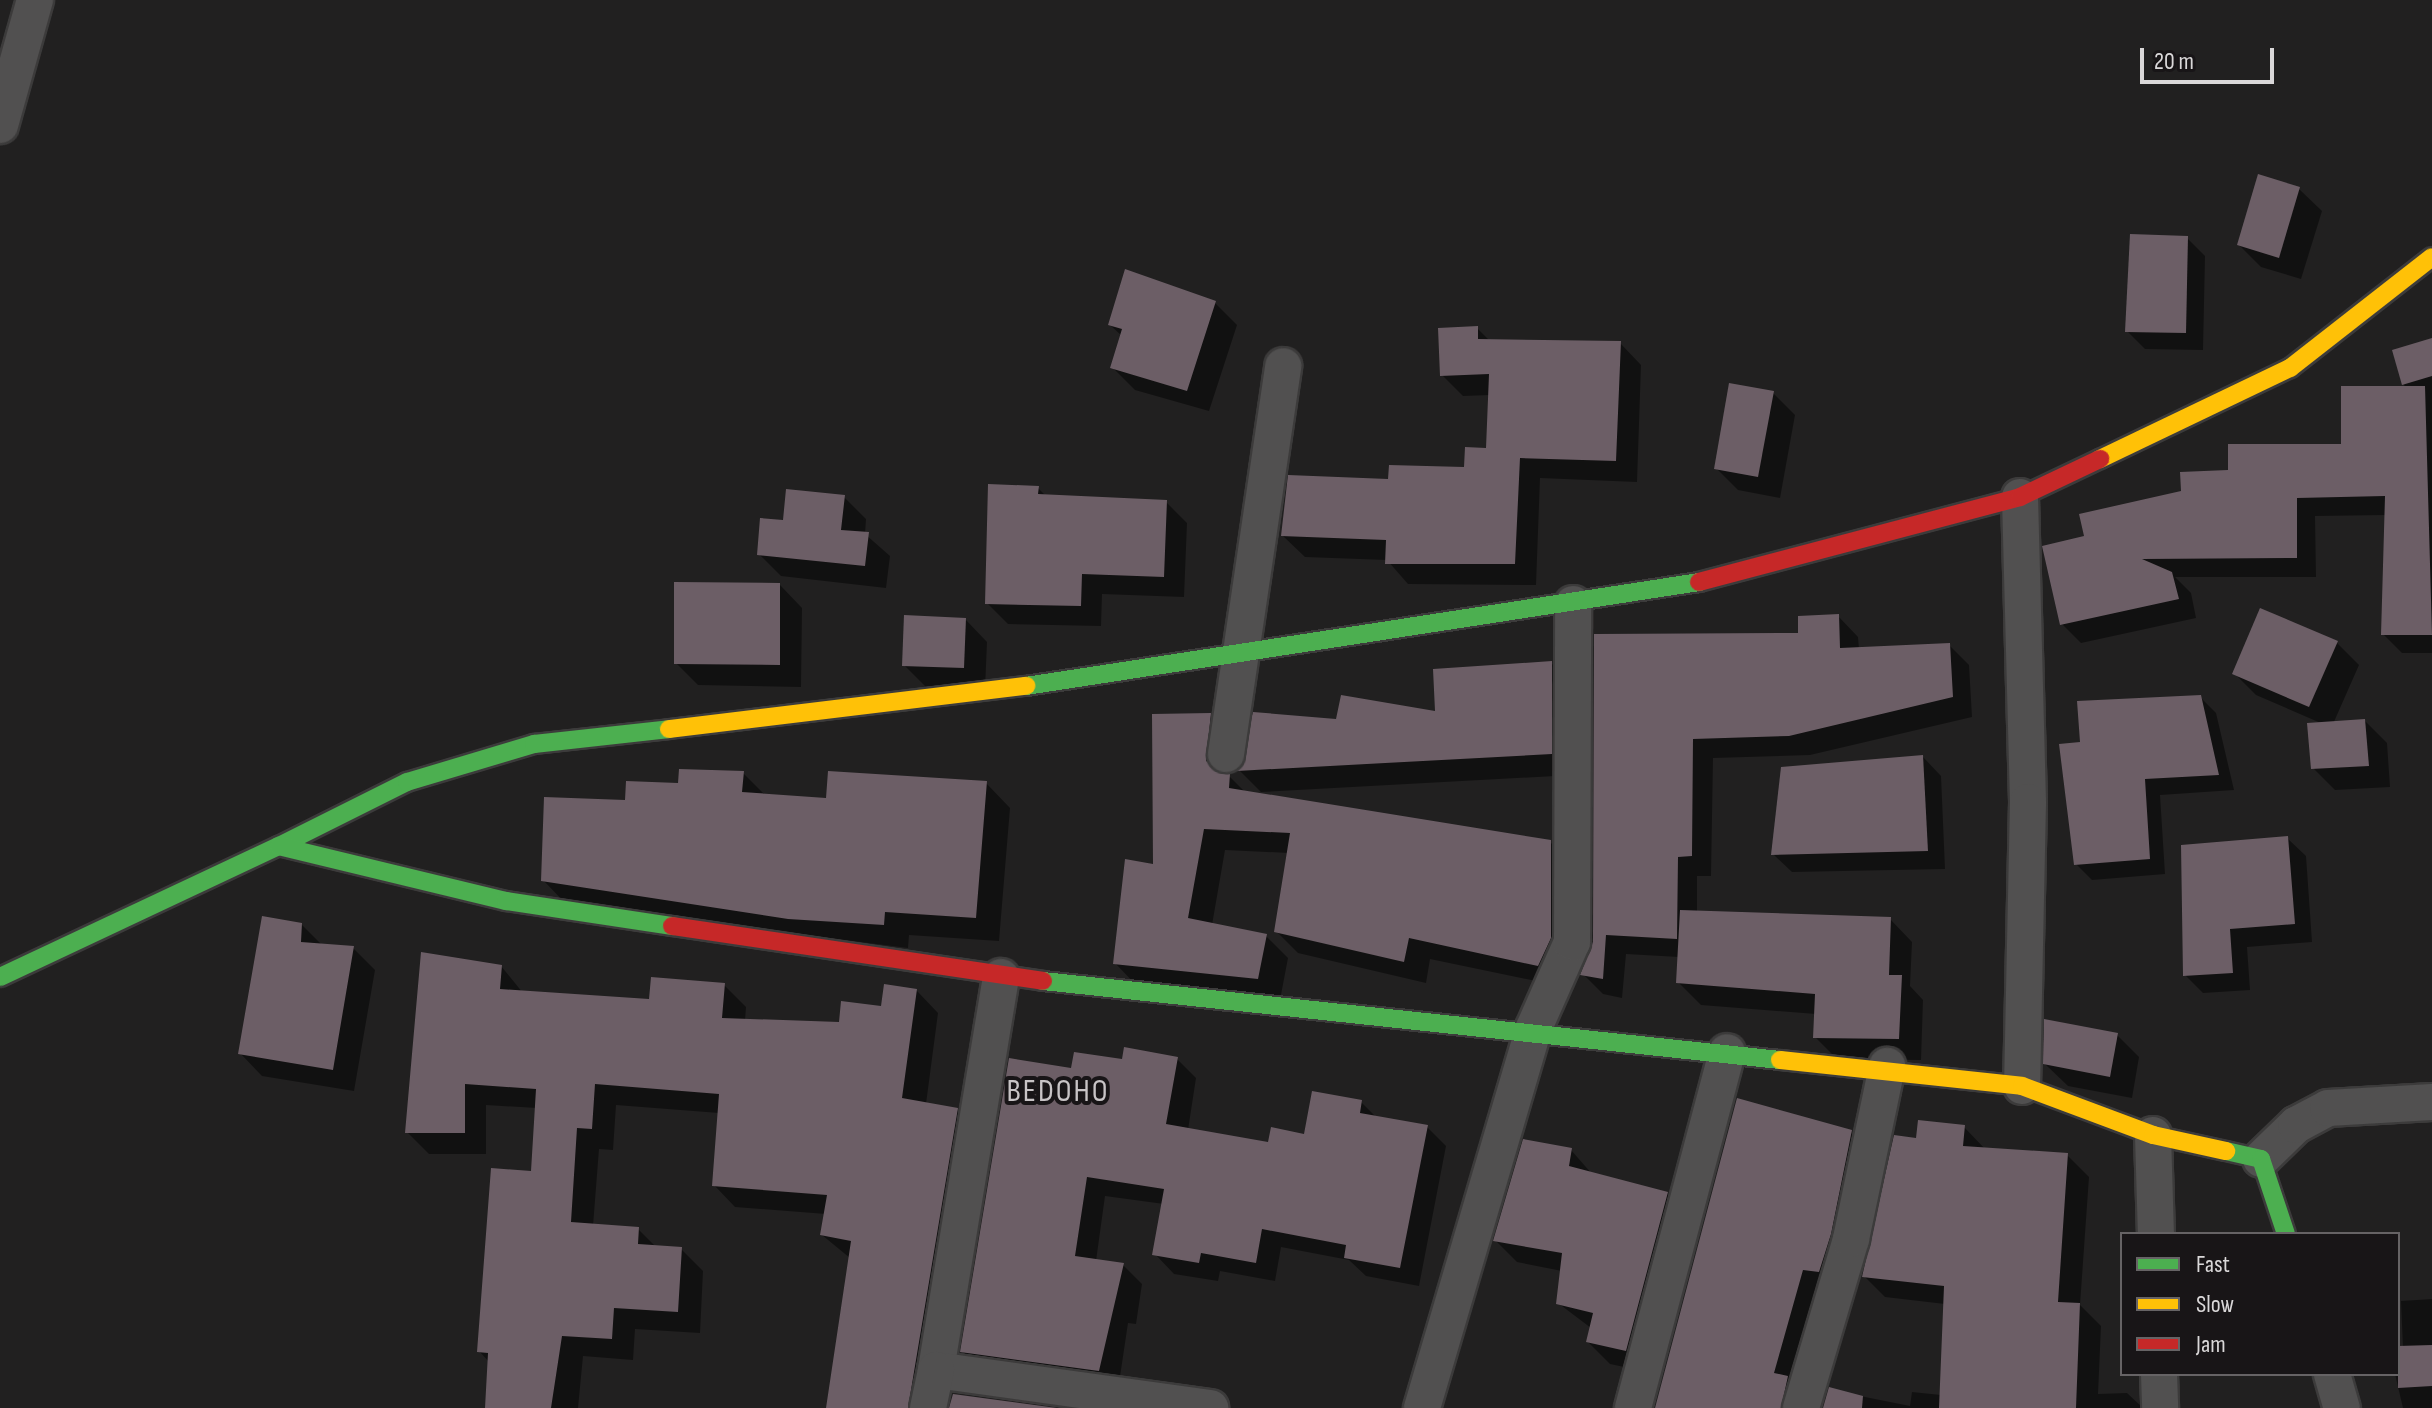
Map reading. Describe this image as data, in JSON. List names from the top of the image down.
{
  "districts": ["BEDOHO"],
  "legend": ["Fast", "Slow", "Jam"],
  "scale_bar": "20 m"
}
